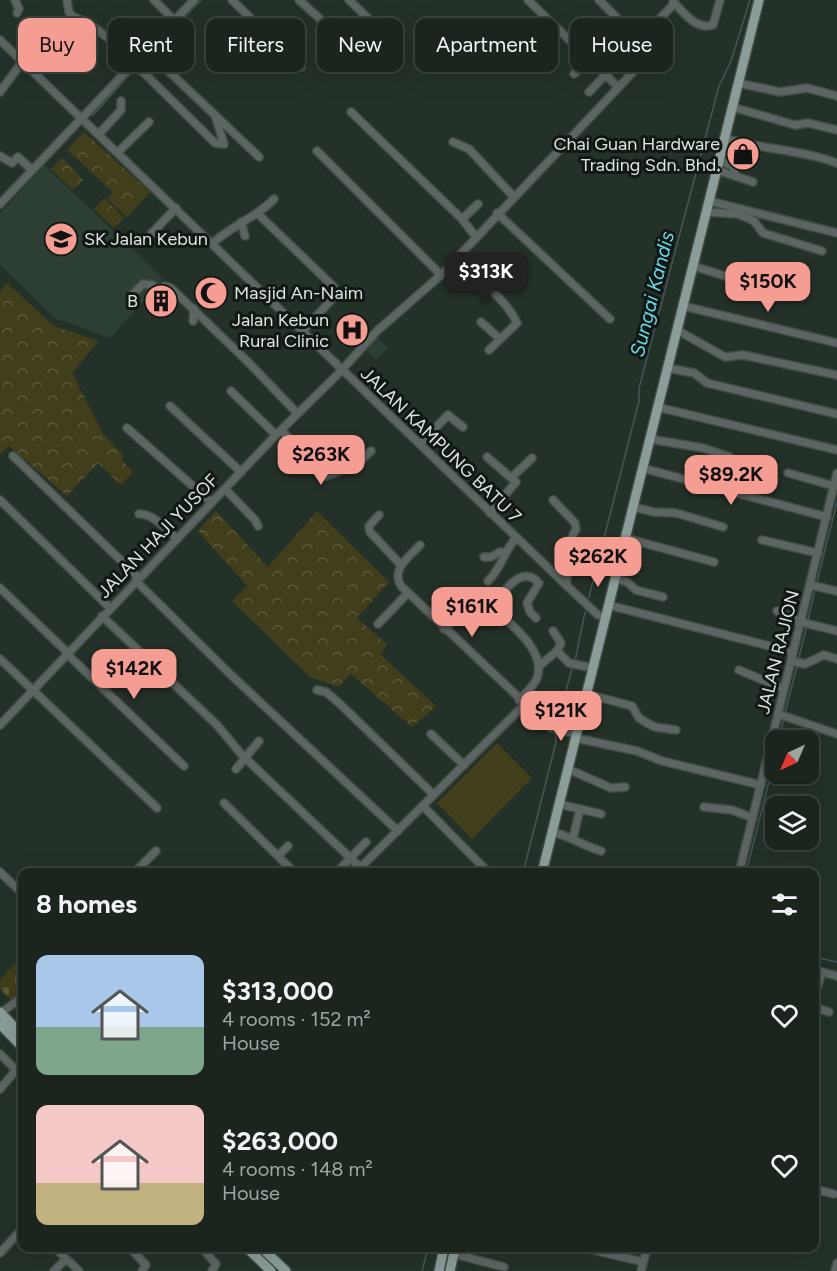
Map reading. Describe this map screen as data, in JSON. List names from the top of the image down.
{
  "streets": {
    "street": ["JALAN KAMPUNG BATU 7", "JALAN HAJI YUSOF", "JALAN RAJION"]
  },
  "crossings": [
    ["JALAN KAMPUNG BATU 7", "JALAN HAJI YUSOF"]
  ],
  "water": ["Sungai Kandis"],
  "places": {
    "shop": ["Chai Guan Hardware Trading Sdn. Bhd."],
    "school or university": ["SK Jalan Kebun"],
    "mosque": ["Masjid An-Naim"],
    "building": ["B"],
    "hospital": ["Jalan Kebun Rural Clinic"]
  },
  "north": "bottom left",
  "page": {
    "chip": [
      "Buy",
      "Rent",
      "Filters",
      "New",
      "Apartment",
      "House"
    ],
    "price": [
      "$313K",
      "$150K",
      "$263K",
      "$89.2K",
      "$262K",
      "$161K",
      "$142K",
      "$121K"
    ],
    "heading": "8 homes",
    "list": [
      {
        "name": "$313,000",
        "note": "4 rooms · 152 m² · House"
      },
      {
        "name": "$263,000",
        "note": "4 rooms · 148 m² · House"
      }
    ]
  }
}
